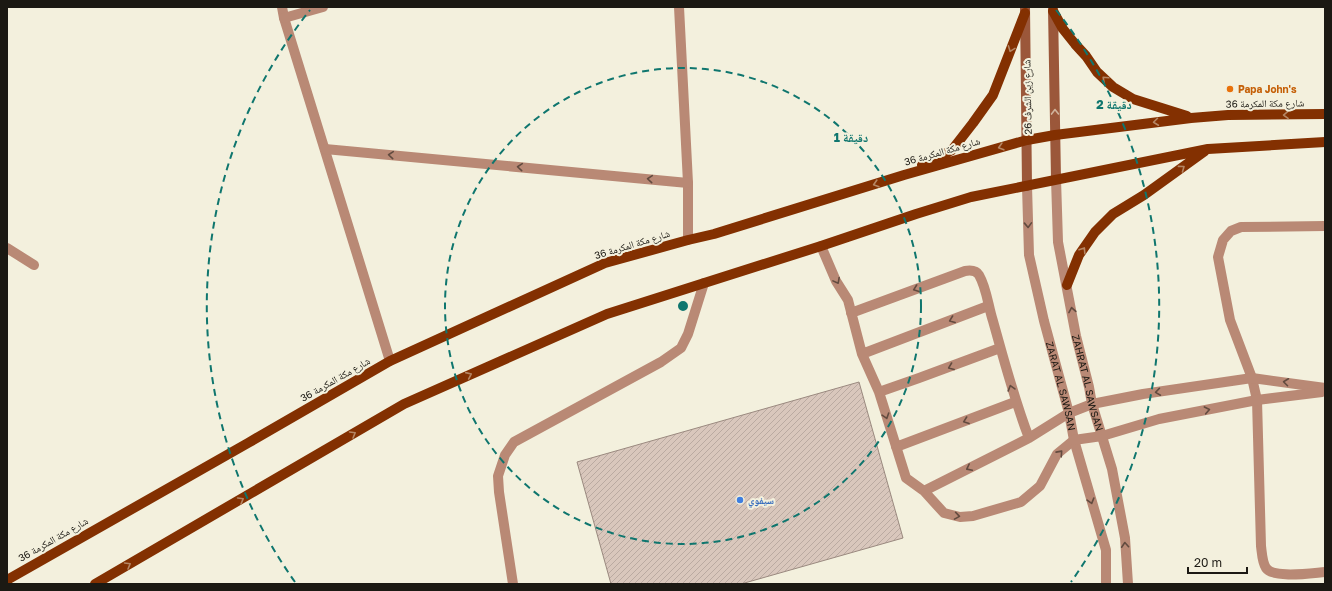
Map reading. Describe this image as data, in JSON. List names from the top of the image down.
{
  "streets": {
    "main road": ["شارع زين الشرف 26", "شارع مكة المكرمة 36"],
    "street": ["ZAHRAT AL SAWSAN", "ZARAT AL SAWSAN"]
  },
  "crossings": [
    ["شارع زين الشرف 26", "شارع مكة المكرمة 36"],
    ["شارع زين الشرف 26", "ZARAT AL SAWSAN"]
  ],
  "places": ["Papa John's", "سيفوي"],
  "scale_bar": "20 m",
  "rings": ["2 دقيقة", "1 دقيقة"]
}
